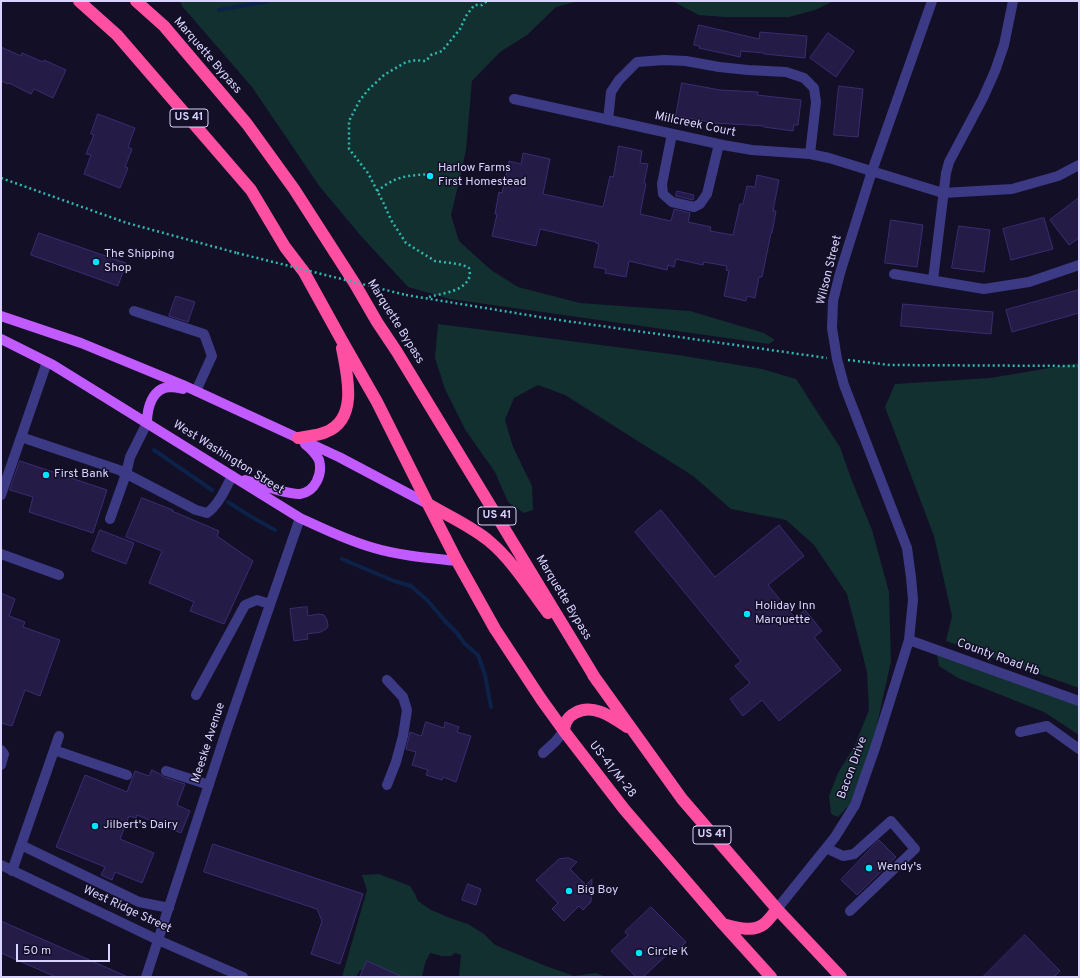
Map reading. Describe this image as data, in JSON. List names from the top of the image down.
{
  "streets": {
    "highway": ["Marquette Bypass", "US 41", "US-41/M-28"],
    "main road": ["West Washington Street"],
    "street": [
      "Millcreek Court",
      "Wilson Street",
      "County Road Hb",
      "Meeske Avenue",
      "Bacon Drive",
      "West Ridge Street"
    ]
  },
  "crossings": [
    ["Marquette Bypass", "US 41"],
    ["US 41", "West Washington Street"],
    ["US 41", "Bacon Drive"],
    ["US 41", "US-41/M-28"],
    ["Millcreek Court", "Wilson Street"],
    ["Wilson Street", "County Road Hb"],
    ["Wilson Street", "Bacon Drive"],
    ["West Washington Street", "Meeske Avenue"],
    ["West Washington Street", "US-41/M-28"],
    ["County Road Hb", "Bacon Drive"],
    ["Meeske Avenue", "West Ridge Street"]
  ],
  "places": [
    "Harlow Farms First Homestead",
    "The Shipping Shop",
    "First Bank",
    "Holiday Inn Marquette",
    "Jilbert's Dairy",
    "Wendy's",
    "Big Boy",
    "Circle K"
  ],
  "scale_bar": "50 m"
}
